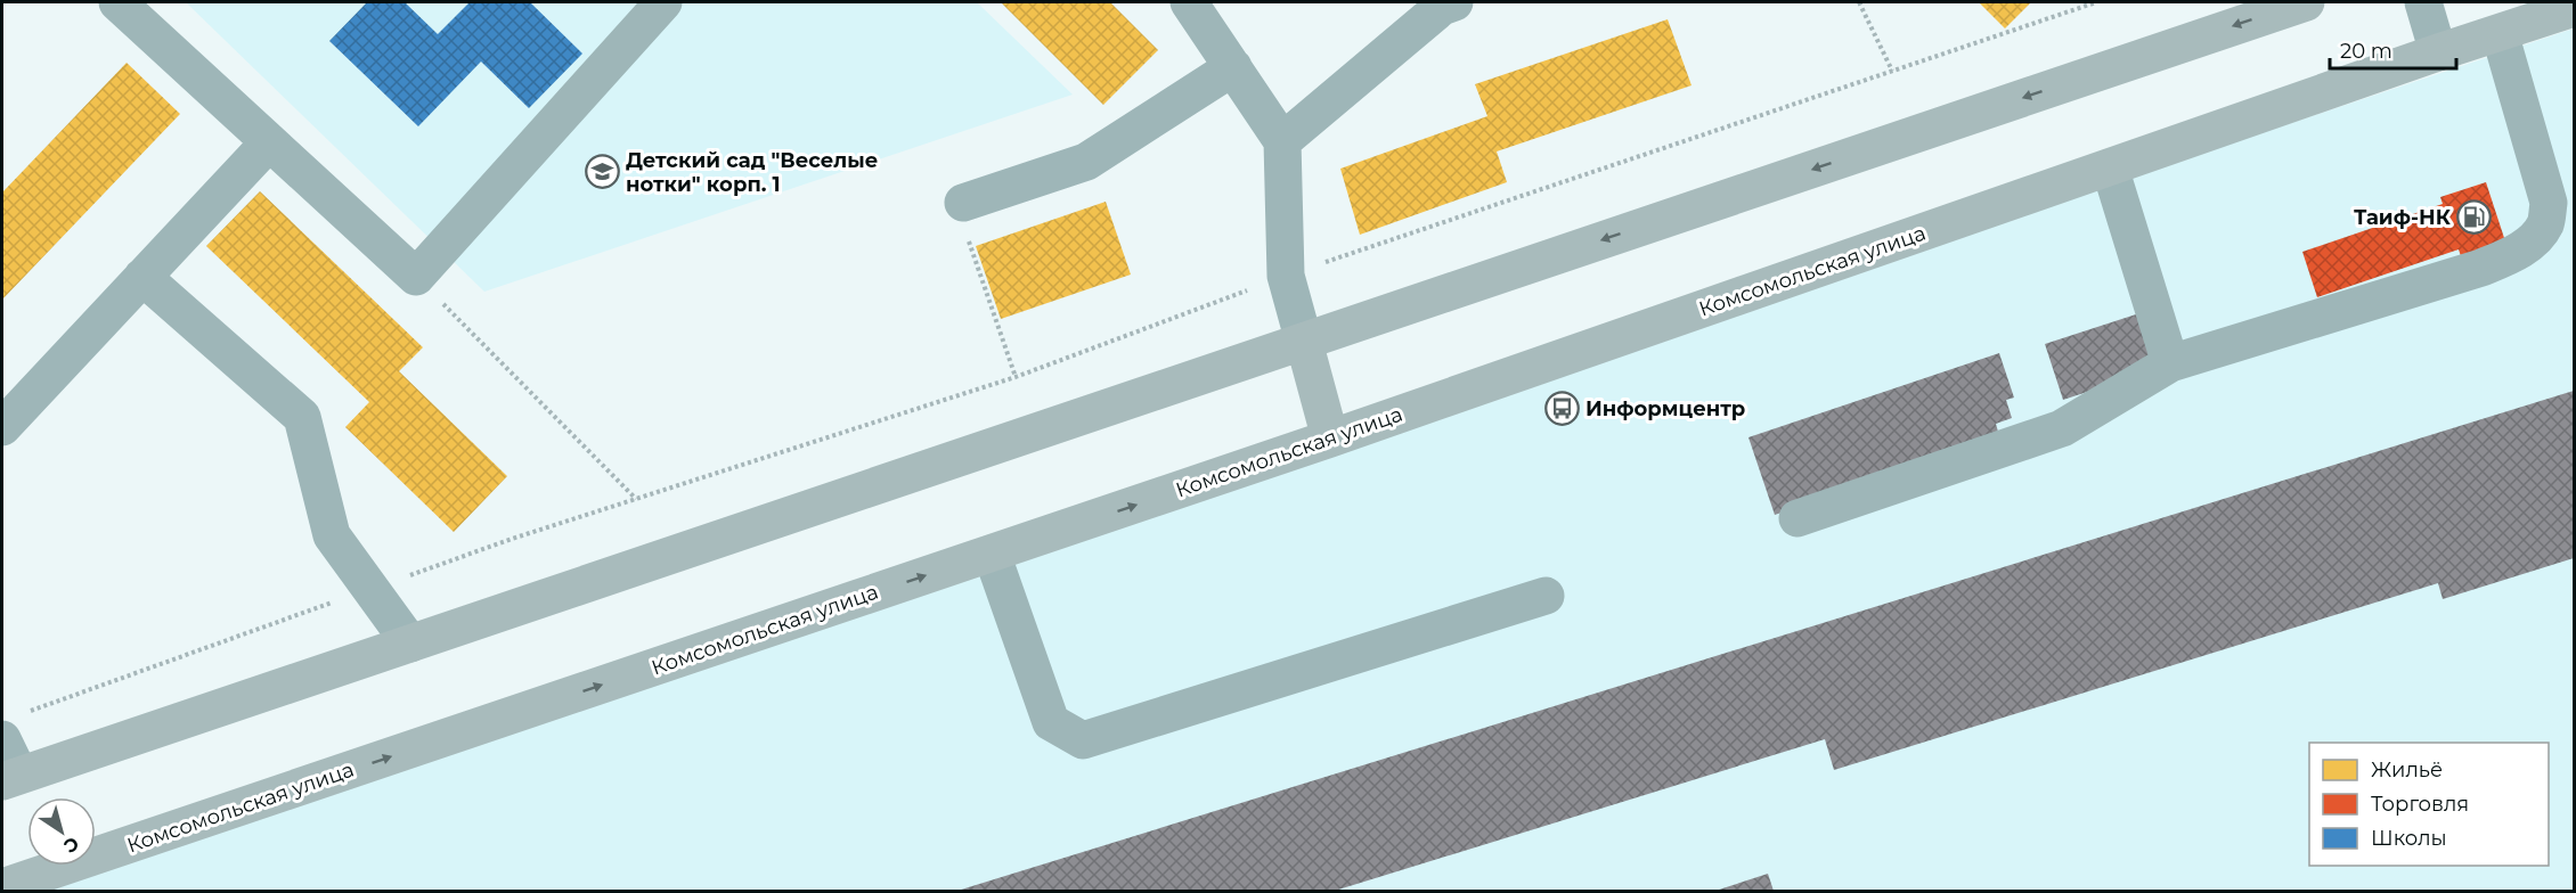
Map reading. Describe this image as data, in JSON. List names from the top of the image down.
{
  "streets": {
    "main road": ["Комсомольская улица"]
  },
  "places": {
    "school or university": ["Детский сад \"Веселые нотки\" корп. 1"],
    "fuel station": ["Таиф-НК"],
    "bus stop": ["Информцентр"]
  },
  "legend": ["Жильё", "Торговля", "Школы"],
  "scale_bar": "20 m",
  "north": "bottom right"
}
